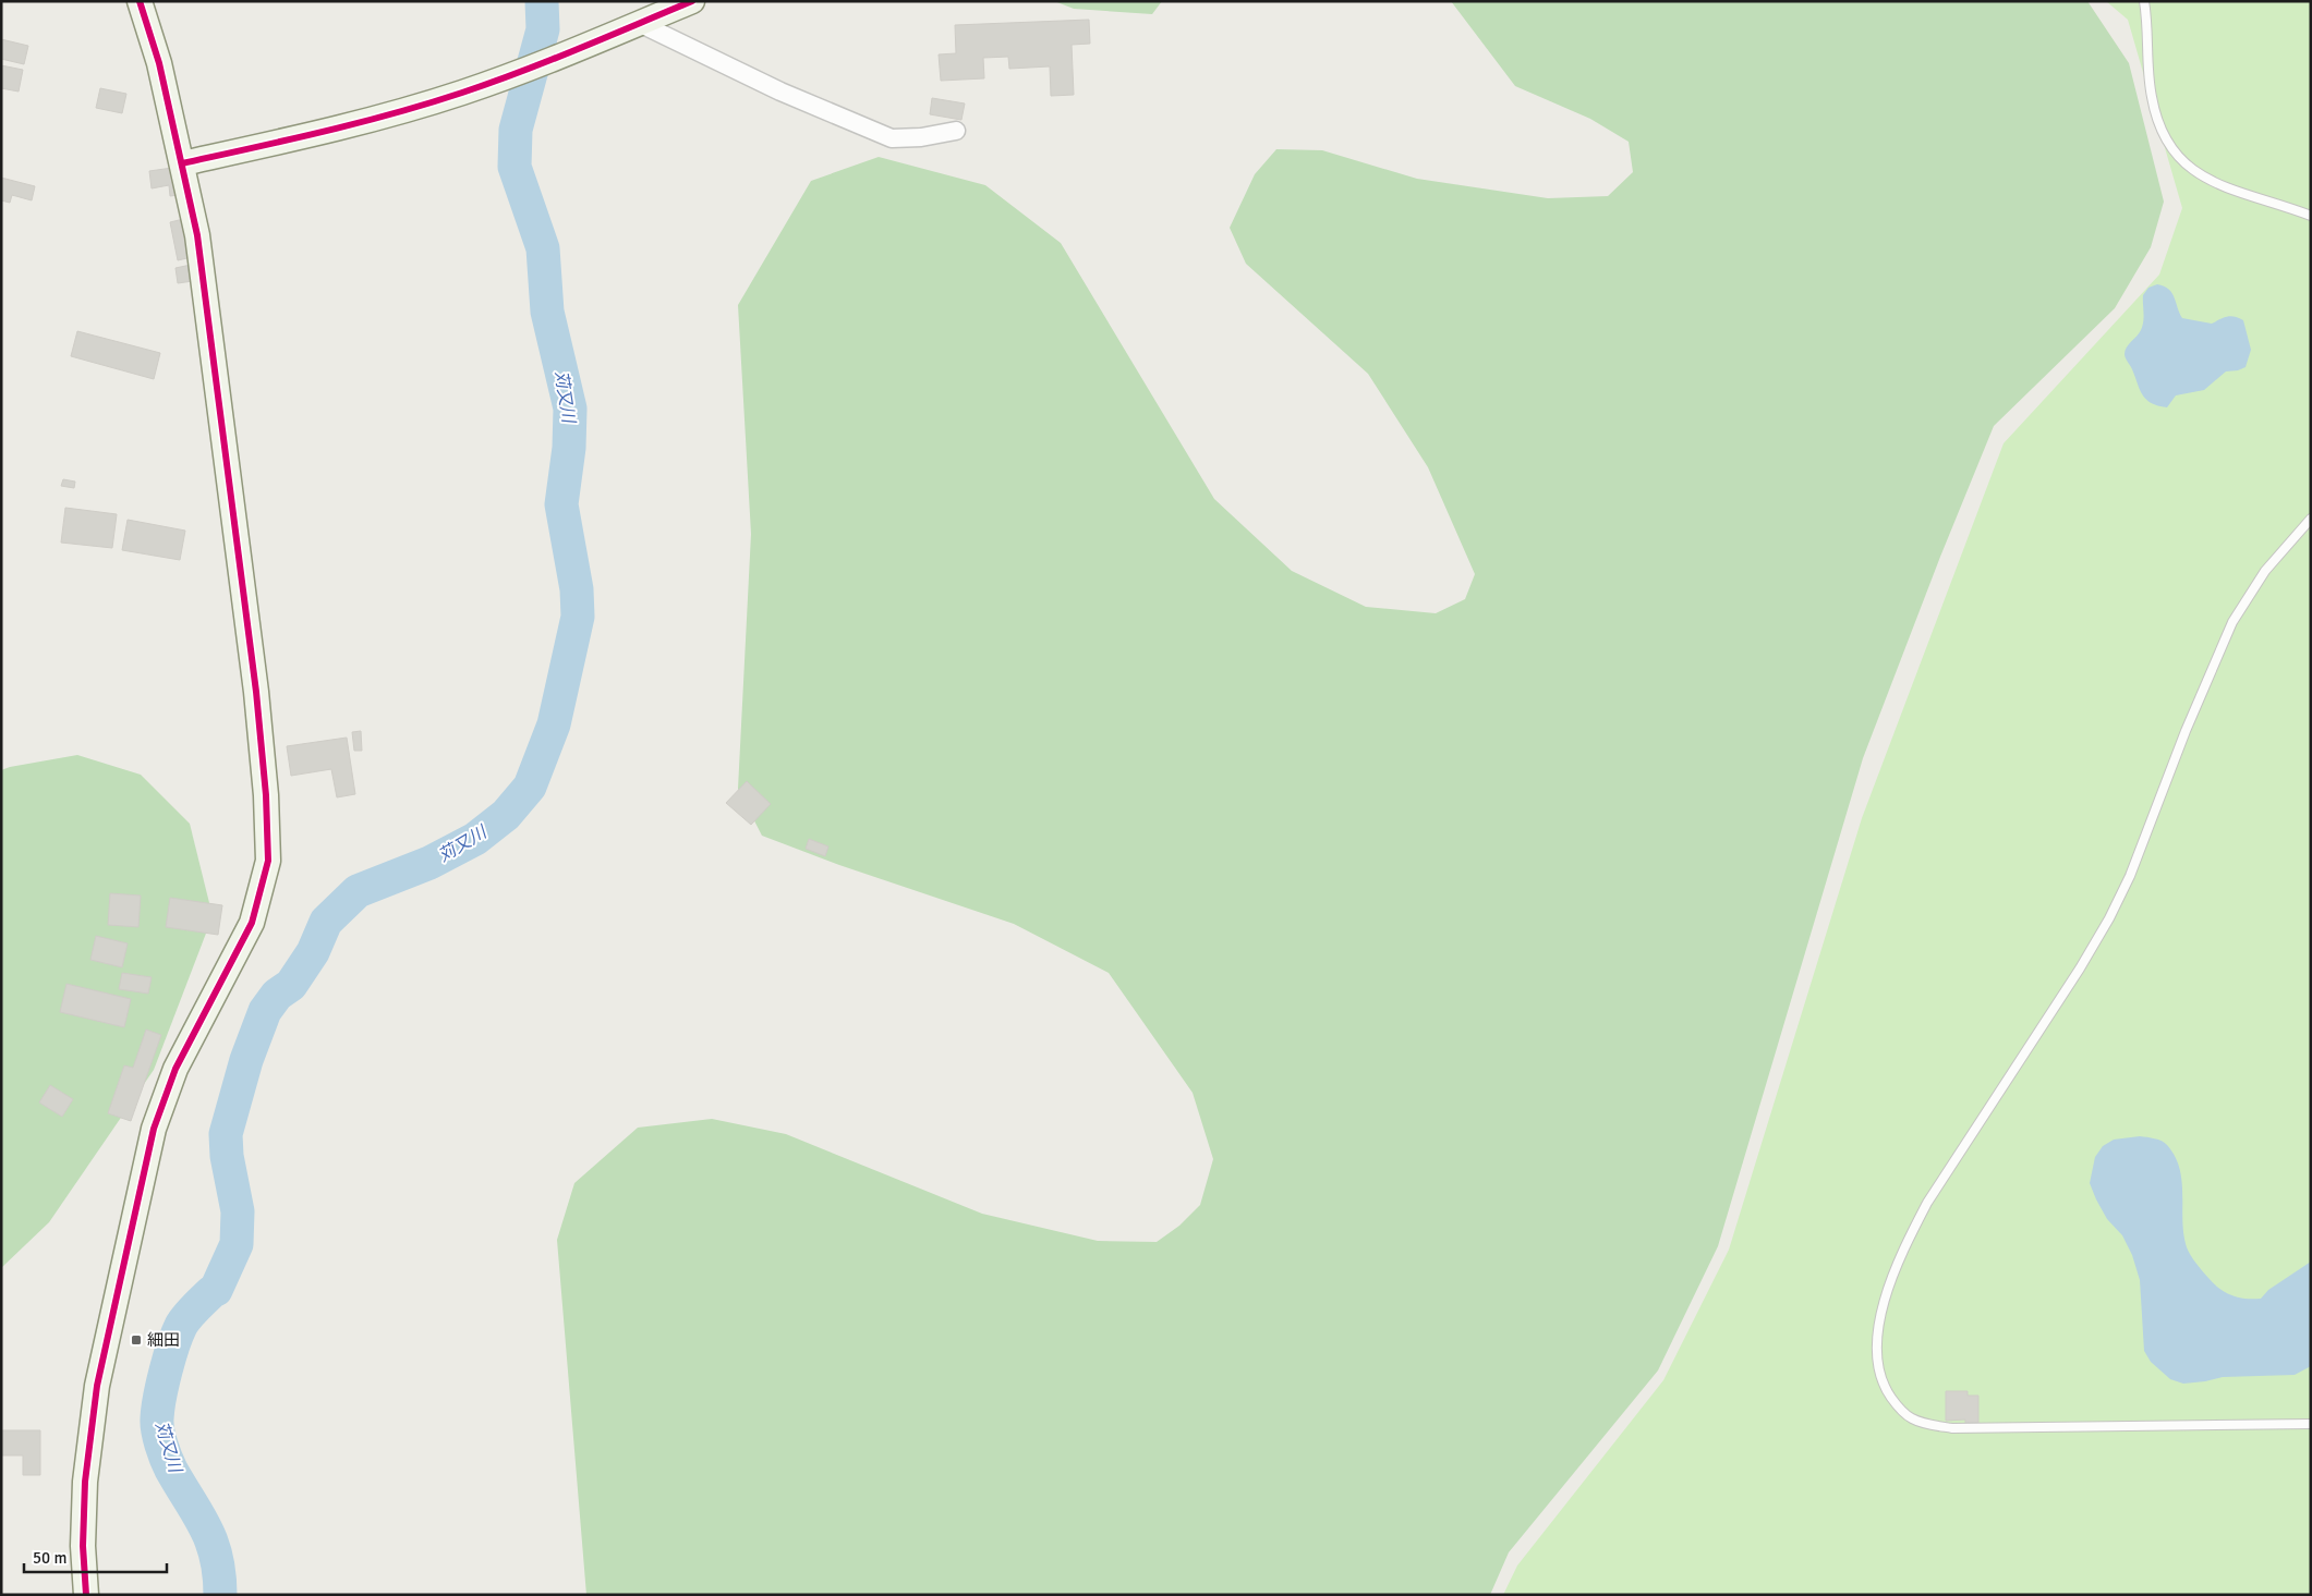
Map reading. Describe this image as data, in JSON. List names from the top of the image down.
{
  "water": ["苅又川"],
  "places": {
    "transit": ["細田"]
  },
  "scale_bar": "50 m"
}
